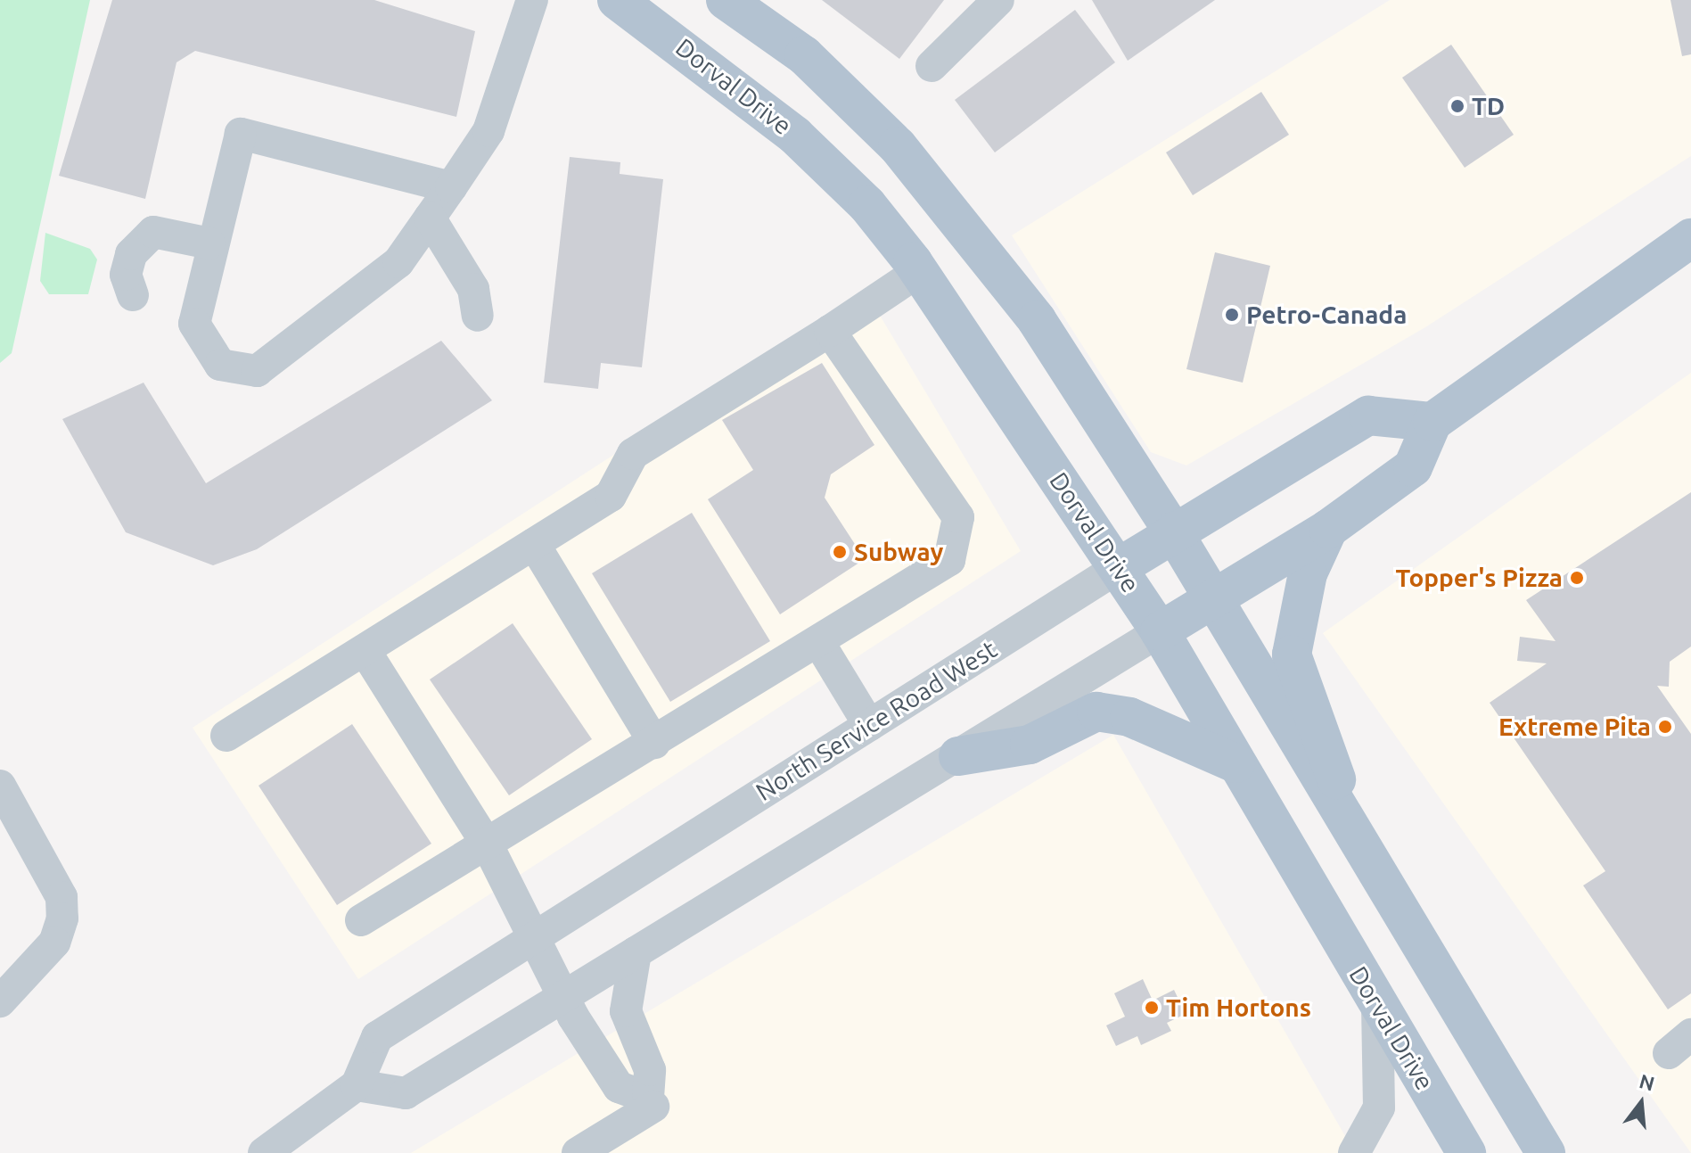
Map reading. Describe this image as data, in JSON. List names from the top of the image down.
{
  "streets": {
    "main road": ["Dorval Drive", "North Service Road West"]
  },
  "crossings": [
    ["Dorval Drive", "North Service Road West"]
  ],
  "places": [
    "TD",
    "Petro-Canada",
    "Subway",
    "Topper's Pizza",
    "Extreme Pita",
    "Tim Hortons"
  ],
  "north": "top"
}
